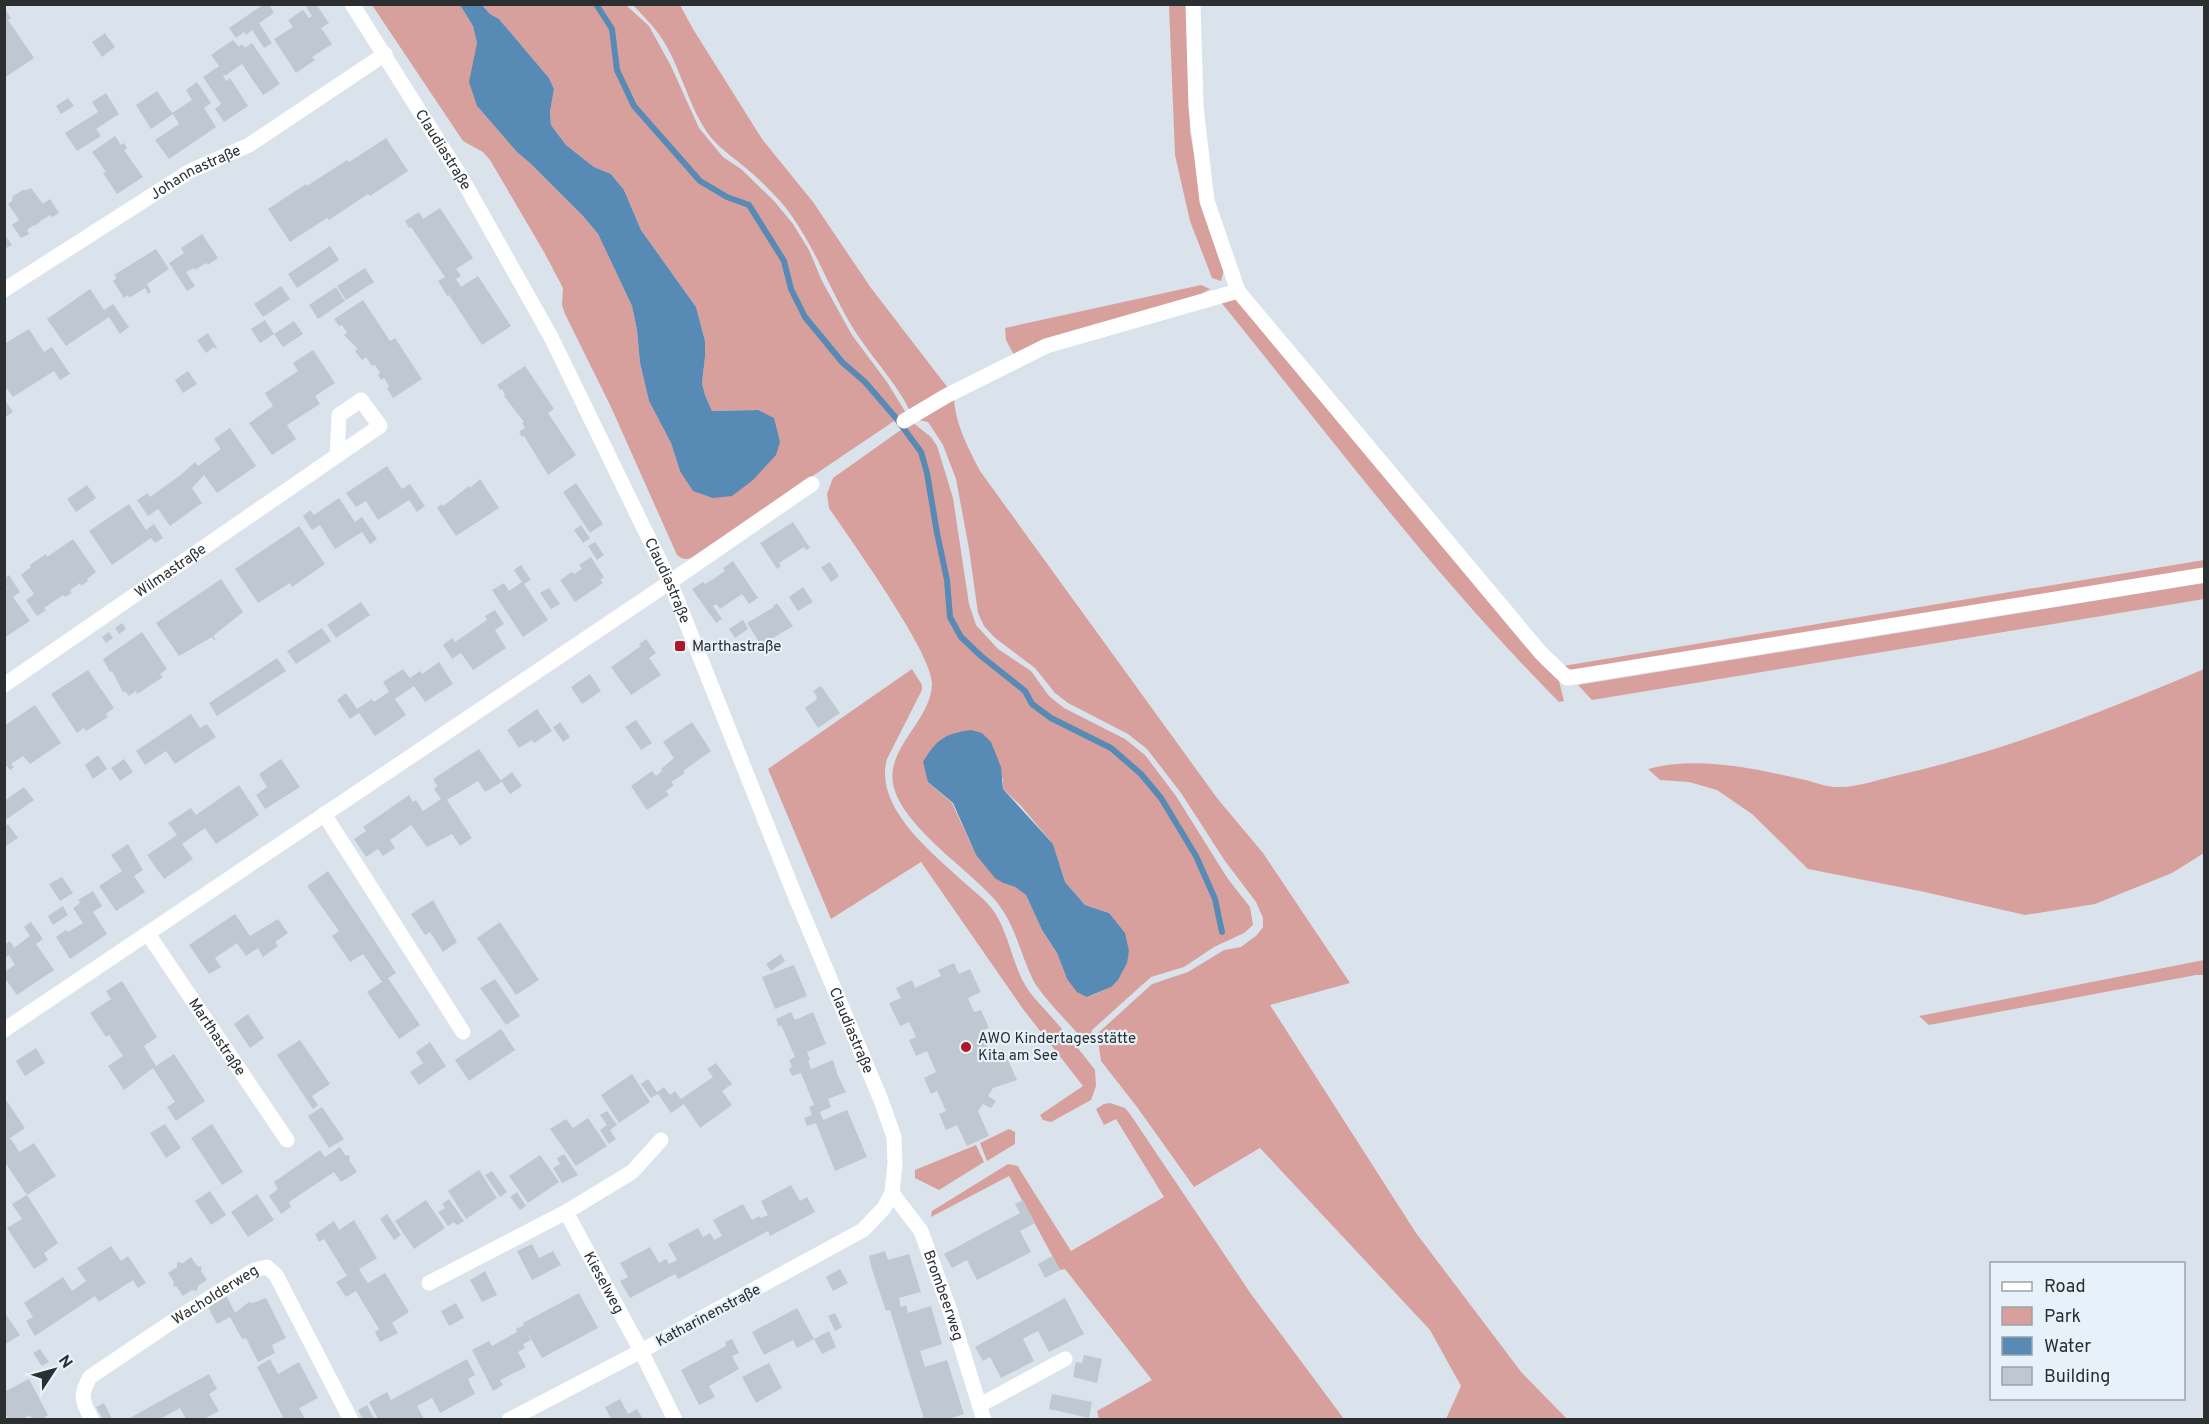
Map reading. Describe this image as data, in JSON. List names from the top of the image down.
{
  "streets": {
    "street": [
      "Claudiastraße",
      "Johannastraße",
      "Wilmastraße",
      "Marthastraße",
      "Kieselweg",
      "Brombeerweg",
      "Wacholderweg",
      "Katharinenstraße"
    ]
  },
  "crossings": [
    ["Claudiastraße", "Johannastraße"],
    ["Claudiastraße", "Brombeerweg"],
    ["Claudiastraße", "Katharinenstraße"],
    ["Kieselweg", "Katharinenstraße"],
    ["Brombeerweg", "Katharinenstraße"]
  ],
  "places": {
    "transit": ["Marthastraße"],
    "other": ["AWO Kindertagesstätte Kita am See"]
  },
  "legend": [
    "Road",
    "Park",
    "Water",
    "Building"
  ],
  "north": "top right"
}
